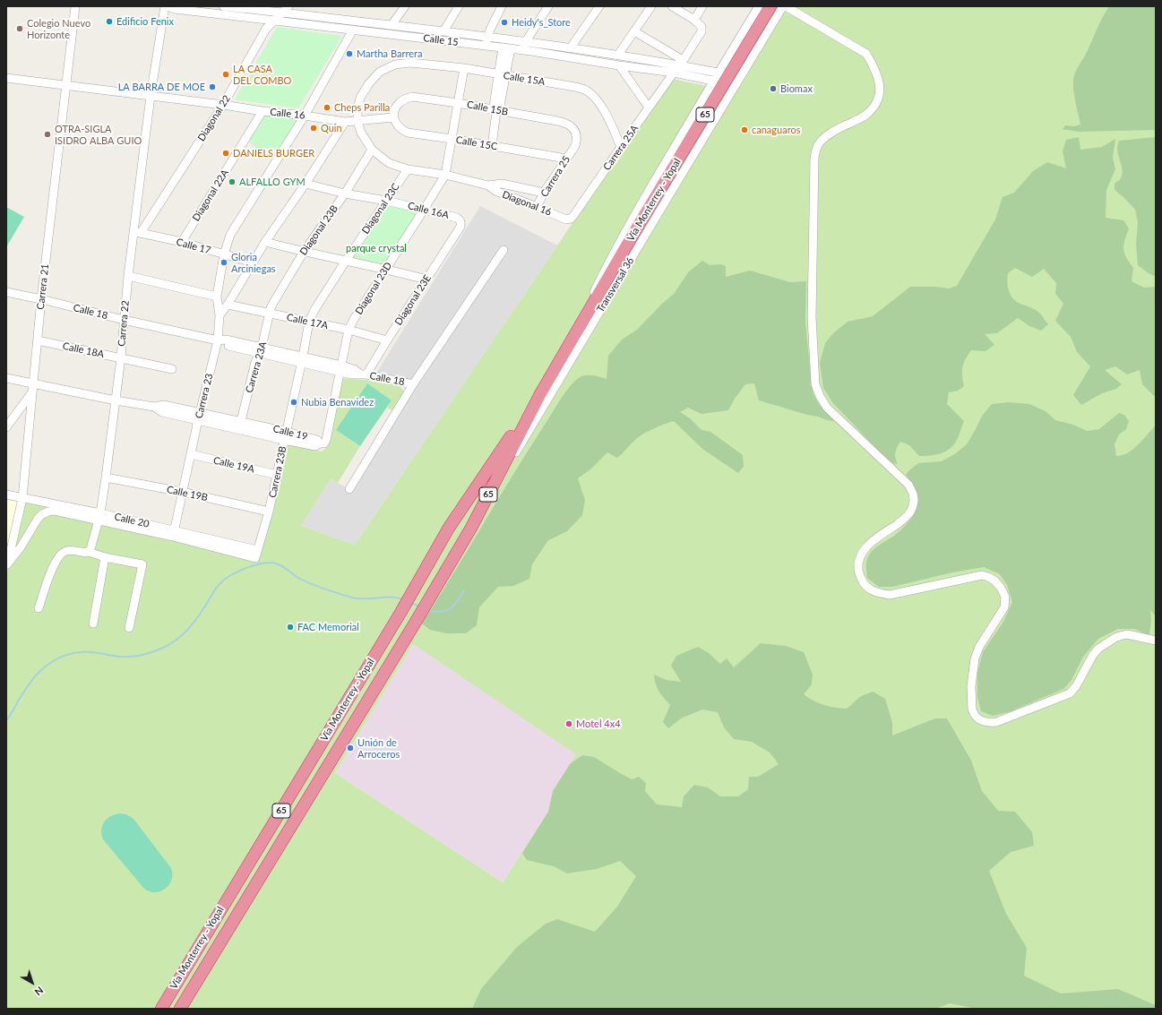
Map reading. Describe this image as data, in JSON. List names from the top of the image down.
{
  "streets": {
    "highway": ["65", "Vía Monterrey - Yopal"],
    "street": [
      "Calle 15",
      "Calle 15A",
      "Calle 15B",
      "Calle 16",
      "Diagonal 22",
      "Calle 15C",
      "Carrera 25A",
      "Carrera 25",
      "Diagonal 22A",
      "Diagonal 16",
      "Diagonal 23C",
      "Calle 16A",
      "Diagonal 23B",
      "Calle 17",
      "Transversal 36",
      "Carrera 21",
      "Diagonal 23D",
      "Diagonal 23E",
      "Calle 18",
      "Calle 17A",
      "Carrera 22",
      "Calle 18A",
      "Carrera 23A",
      "Carrera 23",
      "Calle 19",
      "Calle 19A",
      "Carrera 23B",
      "Calle 19B",
      "Calle 20"
    ]
  },
  "crossings": [
    ["Calle 15", "Diagonal 22"],
    ["Calle 15", "Carrera 25A"],
    ["Calle 15", "Transversal 36"],
    ["Calle 15", "Carrera 23"],
    ["Calle 15A", "Calle 16"],
    ["Calle 15A", "Carrera 25A"],
    ["Calle 15A", "Diagonal 23D"],
    ["Calle 15B", "Calle 16"],
    ["Calle 15B", "Calle 15C"],
    ["Calle 15B", "Carrera 25"],
    ["Calle 15B", "Diagonal 23D"],
    ["Calle 16", "Diagonal 22"],
    ["Calle 16", "Calle 15C"],
    ["Calle 16", "Diagonal 22A"],
    ["Calle 16", "Carrera 21"],
    ["Calle 16", "Carrera 22"],
    ["Calle 16", "Carrera 23"],
    ["Diagonal 22", "Calle 17"],
    ["Diagonal 22", "Carrera 22"],
    ["Calle 15C", "Carrera 25"],
    ["Calle 15C", "Diagonal 23D"],
    ["Carrera 25A", "Diagonal 16"],
    ["Carrera 25", "Diagonal 16"],
    ["Diagonal 22A", "Calle 17"],
    ["Vía Monterrey - Yopal", "Transversal 36"],
    ["Diagonal 23C", "Calle 16A"],
    ["Diagonal 23C", "Calle 17A"],
    ["Diagonal 23C", "Carrera 23B"],
    ["Calle 16A", "Diagonal 23B"],
    ["Calle 16A", "Diagonal 23D"],
    ["Calle 16A", "Diagonal 23E"],
    ["Diagonal 23B", "Calle 17A"],
    ["Diagonal 23B", "Carrera 23A"],
    ["Calle 17", "Carrera 22"],
    ["Calle 17", "Carrera 23"],
    ["Carrera 21", "Calle 18"],
    ["Carrera 21", "Calle 18A"],
    ["Carrera 21", "Calle 19"],
    ["Carrera 21", "Calle 20"],
    ["Diagonal 23D", "Calle 18"],
    ["Diagonal 23D", "Calle 17A"],
    ["Diagonal 23D", "Calle 19"],
    ["Diagonal 23E", "Calle 18"],
    ["Diagonal 23E", "Calle 17A"],
    ["Calle 18", "Carrera 22"],
    ["Calle 18", "Carrera 23A"],
    ["Calle 18", "Carrera 23"],
    ["Calle 18", "Carrera 23B"],
    ["Calle 17A", "Carrera 23A"],
    ["Calle 17A", "Carrera 23B"],
    ["Carrera 22", "Calle 18A"],
    ["Carrera 22", "Calle 19"],
    ["Carrera 22", "Calle 19B"],
    ["Carrera 22", "Calle 20"],
    ["Carrera 23A", "Calle 19"],
    ["Carrera 23", "Calle 19"],
    ["Carrera 23", "Calle 19A"],
    ["Carrera 23", "Calle 19B"],
    ["Carrera 23", "Calle 20"],
    ["Calle 19", "Carrera 23B"],
    ["Calle 19A", "Carrera 23B"],
    ["Carrera 23B", "Calle 19B"],
    ["Carrera 23B", "Calle 20"]
  ],
  "parks": ["parque crystal"],
  "places": [
    "Edificio Fenix",
    "Heidy's_Store",
    "Colegio Nuevo Horizonte",
    "Martha Barrera",
    "LA CASA DEL COMBO",
    "LA BARRA DE MOE",
    "Biomax",
    "Cheps Parilla",
    "Quin",
    "canaguaros",
    "OTRA-SIGLA ISIDRO ALBA GUIO",
    "DANIELS BURGER",
    "ALFALLO GYM",
    "Gloria Arciniegas",
    "Nubia Benavidez",
    "FAC Memorial",
    "Motel 4x4",
    "Unión de Arroceros"
  ],
  "north": "bottom right"
}
